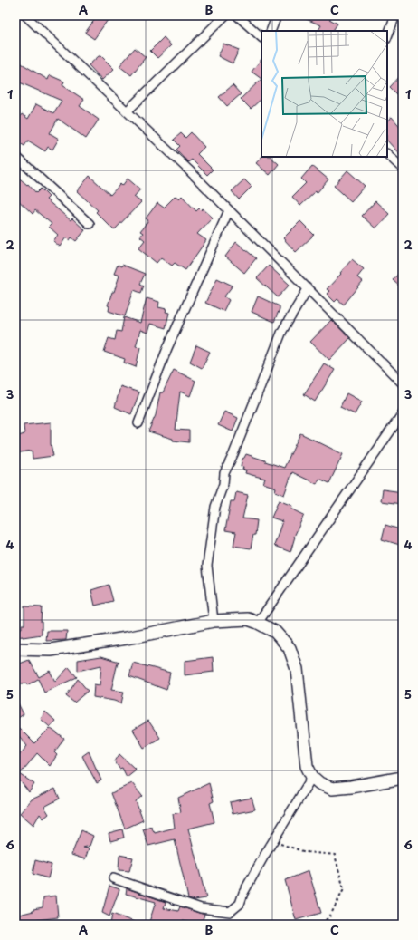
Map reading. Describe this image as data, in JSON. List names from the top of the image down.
{
  "grid": {
    "columns": ["A", "B", "C"],
    "rows": [
      "1",
      "2",
      "3",
      "4",
      "5",
      "6"
    ]
  }
}
